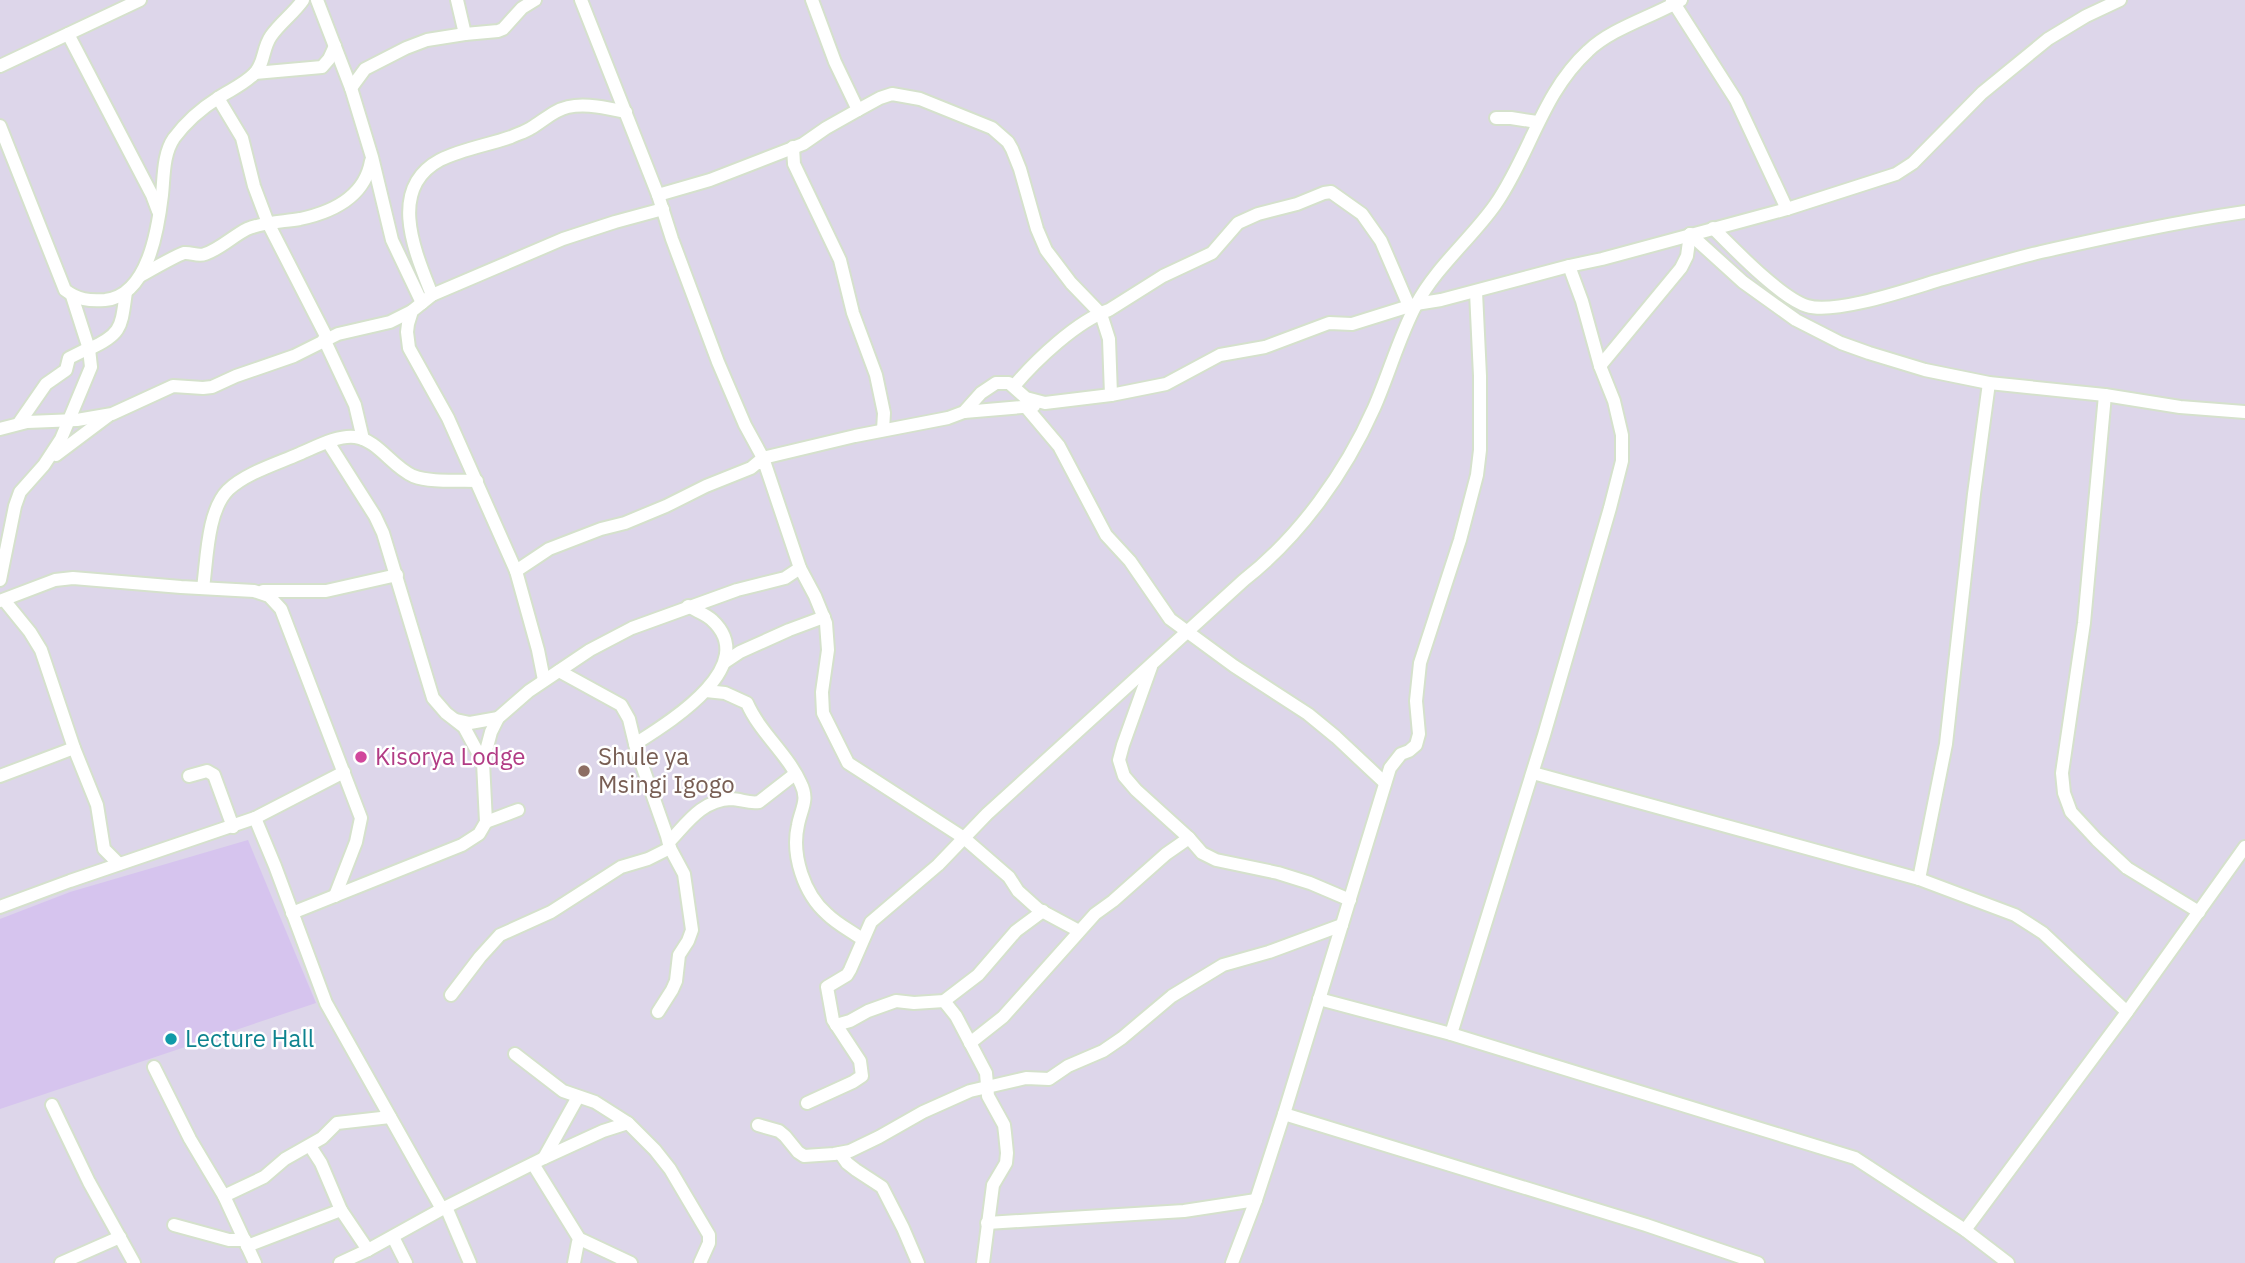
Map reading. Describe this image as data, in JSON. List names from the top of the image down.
{
  "places": ["Kisorya Lodge", "Shule ya Msingi Igogo", "Lecture Hall"]
}
